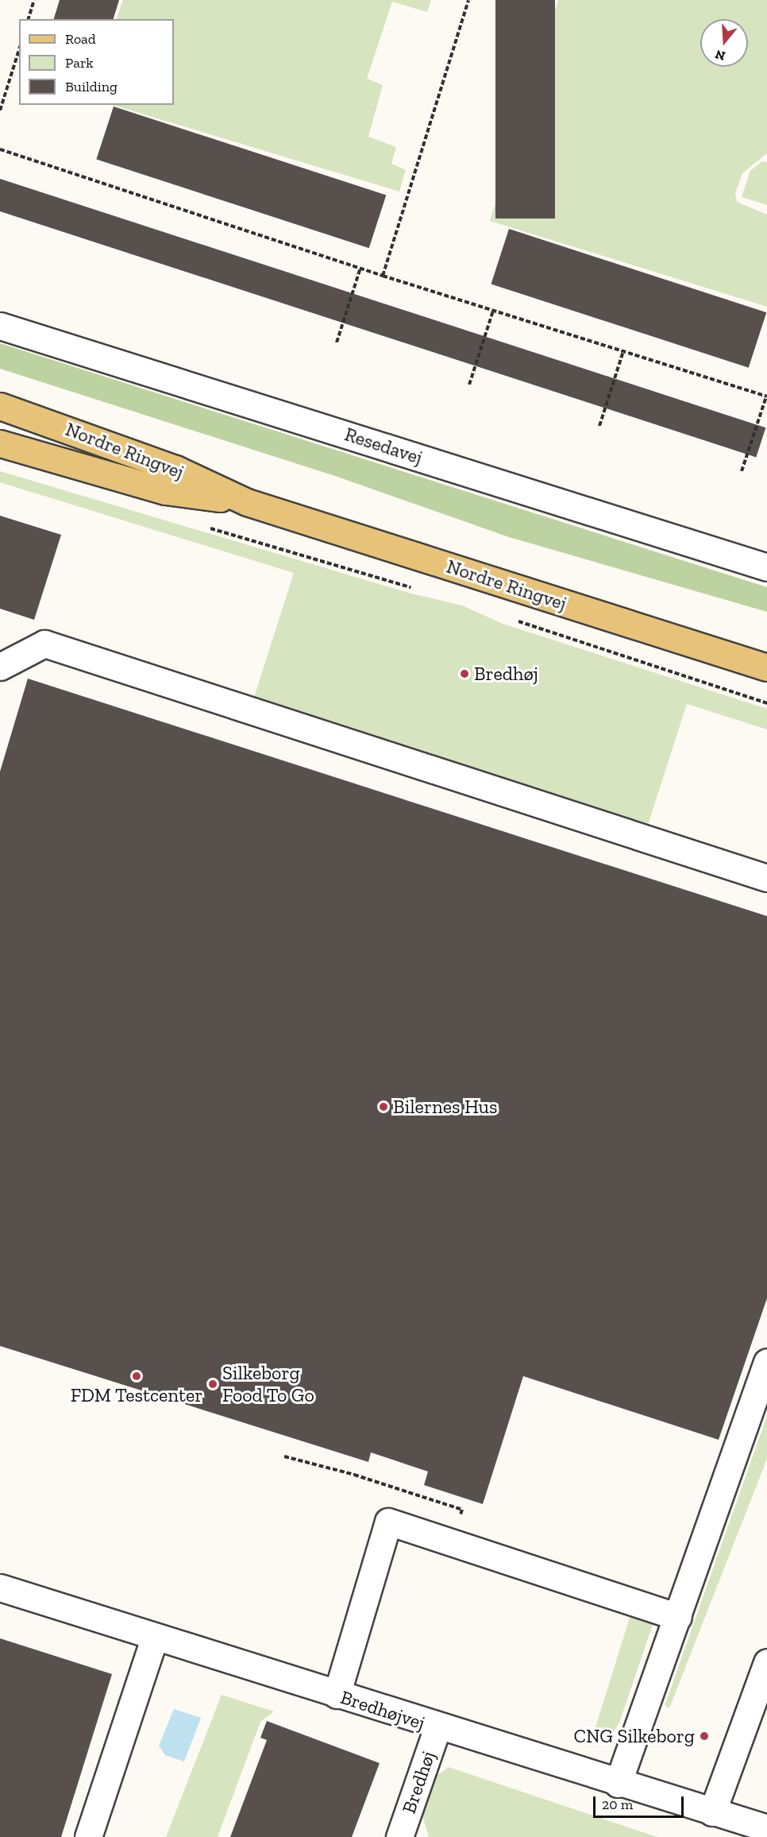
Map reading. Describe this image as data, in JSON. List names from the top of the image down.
{
  "streets": {
    "main road": ["Nordre Ringvej"],
    "street": ["Resedavej", "Bredhøjvej", "Bredhøj"]
  },
  "crossings": [
    ["Bredhøjvej", "Bredhøj"]
  ],
  "places": [
    "Bredhøj",
    "Bilernes Hus",
    "FDM Testcenter",
    "Silkeborg Food To Go",
    "CNG Silkeborg"
  ],
  "legend": ["Road", "Park", "Building"],
  "scale_bar": "20 m",
  "north": "bottom"
}
